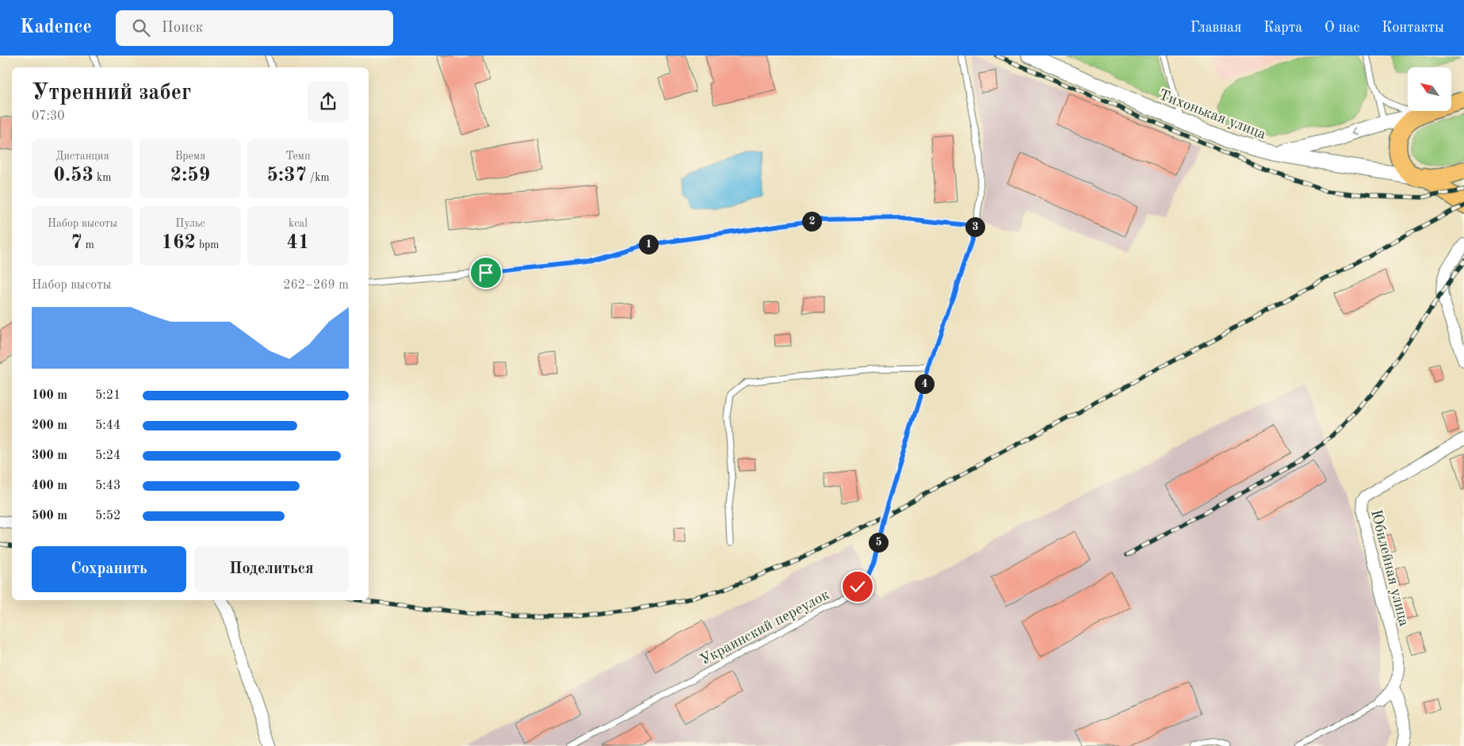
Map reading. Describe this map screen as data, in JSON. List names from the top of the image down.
{
  "streets": {
    "street": ["Тихонькая улица", "Юбилейная улица"],
    "lane": ["Украинский переулок"]
  },
  "north": "top left",
  "page": {
    "header": "Kadence",
    "search": "Поиск",
    "nav": [
      "Главная",
      "Карта",
      "О нас",
      "Контакты"
    ],
    "heading": ["Утренний забег", "07:30"],
    "stats": [
      ["Дистанция", "0.53 km"],
      ["Время", "2:59"],
      ["Темп", "5:37 /km"],
      ["Набор высоты", "7 m"],
      ["Пульс", "162 bpm"],
      ["kcal", "41"]
    ],
    "pins": [
      "2",
      "3",
      "1",
      "4",
      "5"
    ],
    "chart": ["Набор высоты", "262–269 m"],
    "list": [
      {
        "name": "100 m",
        "note": "5:21"
      },
      {
        "name": "200 m",
        "note": "5:44"
      },
      {
        "name": "300 m",
        "note": "5:24"
      },
      {
        "name": "400 m",
        "note": "5:43"
      },
      {
        "name": "500 m",
        "note": "5:52"
      }
    ],
    "buttons": ["Сохранить", "Поделиться"]
  }
}
